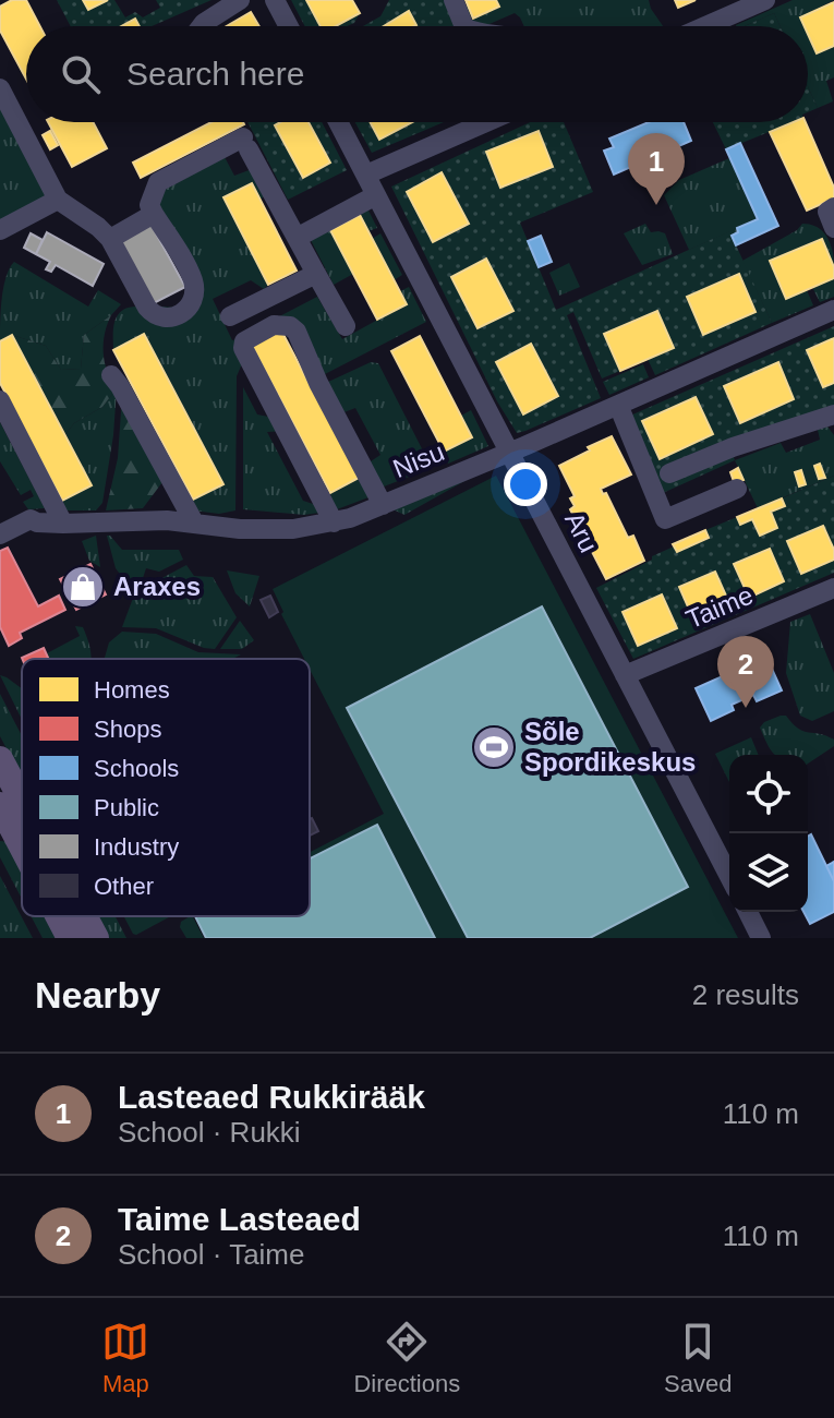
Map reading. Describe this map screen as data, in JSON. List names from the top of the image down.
{
  "streets": {
    "street": ["Nisu", "Aru", "Taime"]
  },
  "crossings": [
    ["Nisu", "Aru"],
    ["Aru", "Taime"]
  ],
  "places": {
    "shop": ["Araxes"],
    "sports": ["Sõle Spordikeskus"]
  },
  "legend": [
    "Homes",
    "Shops",
    "Schools",
    "Public",
    "Industry",
    "Other"
  ],
  "page": {
    "search": "Search here",
    "pins": ["1", "2"],
    "heading": ["Nearby", "2 results"],
    "list": [
      {
        "mark": "1",
        "name": "Lasteaed Rukkirääk",
        "note": "School · Rukki",
        "value": "110 m"
      },
      {
        "mark": "2",
        "name": "Taime Lasteaed",
        "note": "School · Taime",
        "value": "110 m"
      }
    ],
    "nav": ["Map", "Directions", "Saved"]
  }
}
